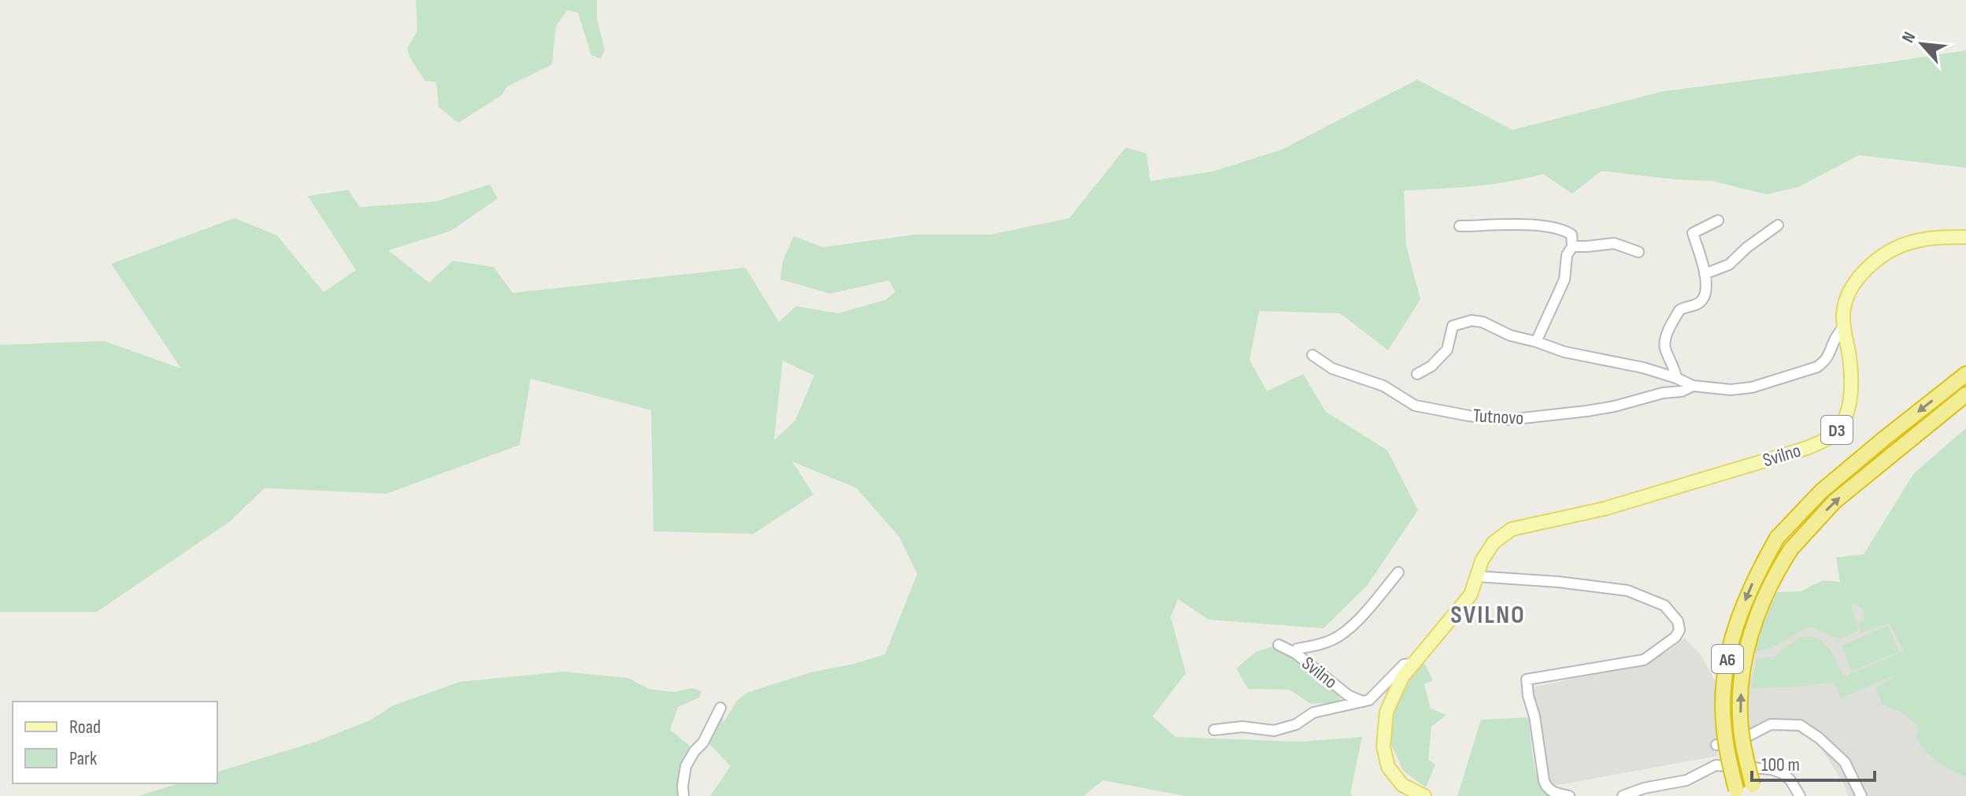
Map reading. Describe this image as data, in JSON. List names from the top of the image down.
{
  "streets": {
    "highway": ["A6"],
    "main road": ["D3", "Svilno"],
    "street": ["Tutnovo"]
  },
  "crossings": [
    ["Tutnovo", "Svilno"]
  ],
  "districts": ["SVILNO"],
  "legend": ["Road", "Park"],
  "scale_bar": "100 m",
  "north": "top left"
}
